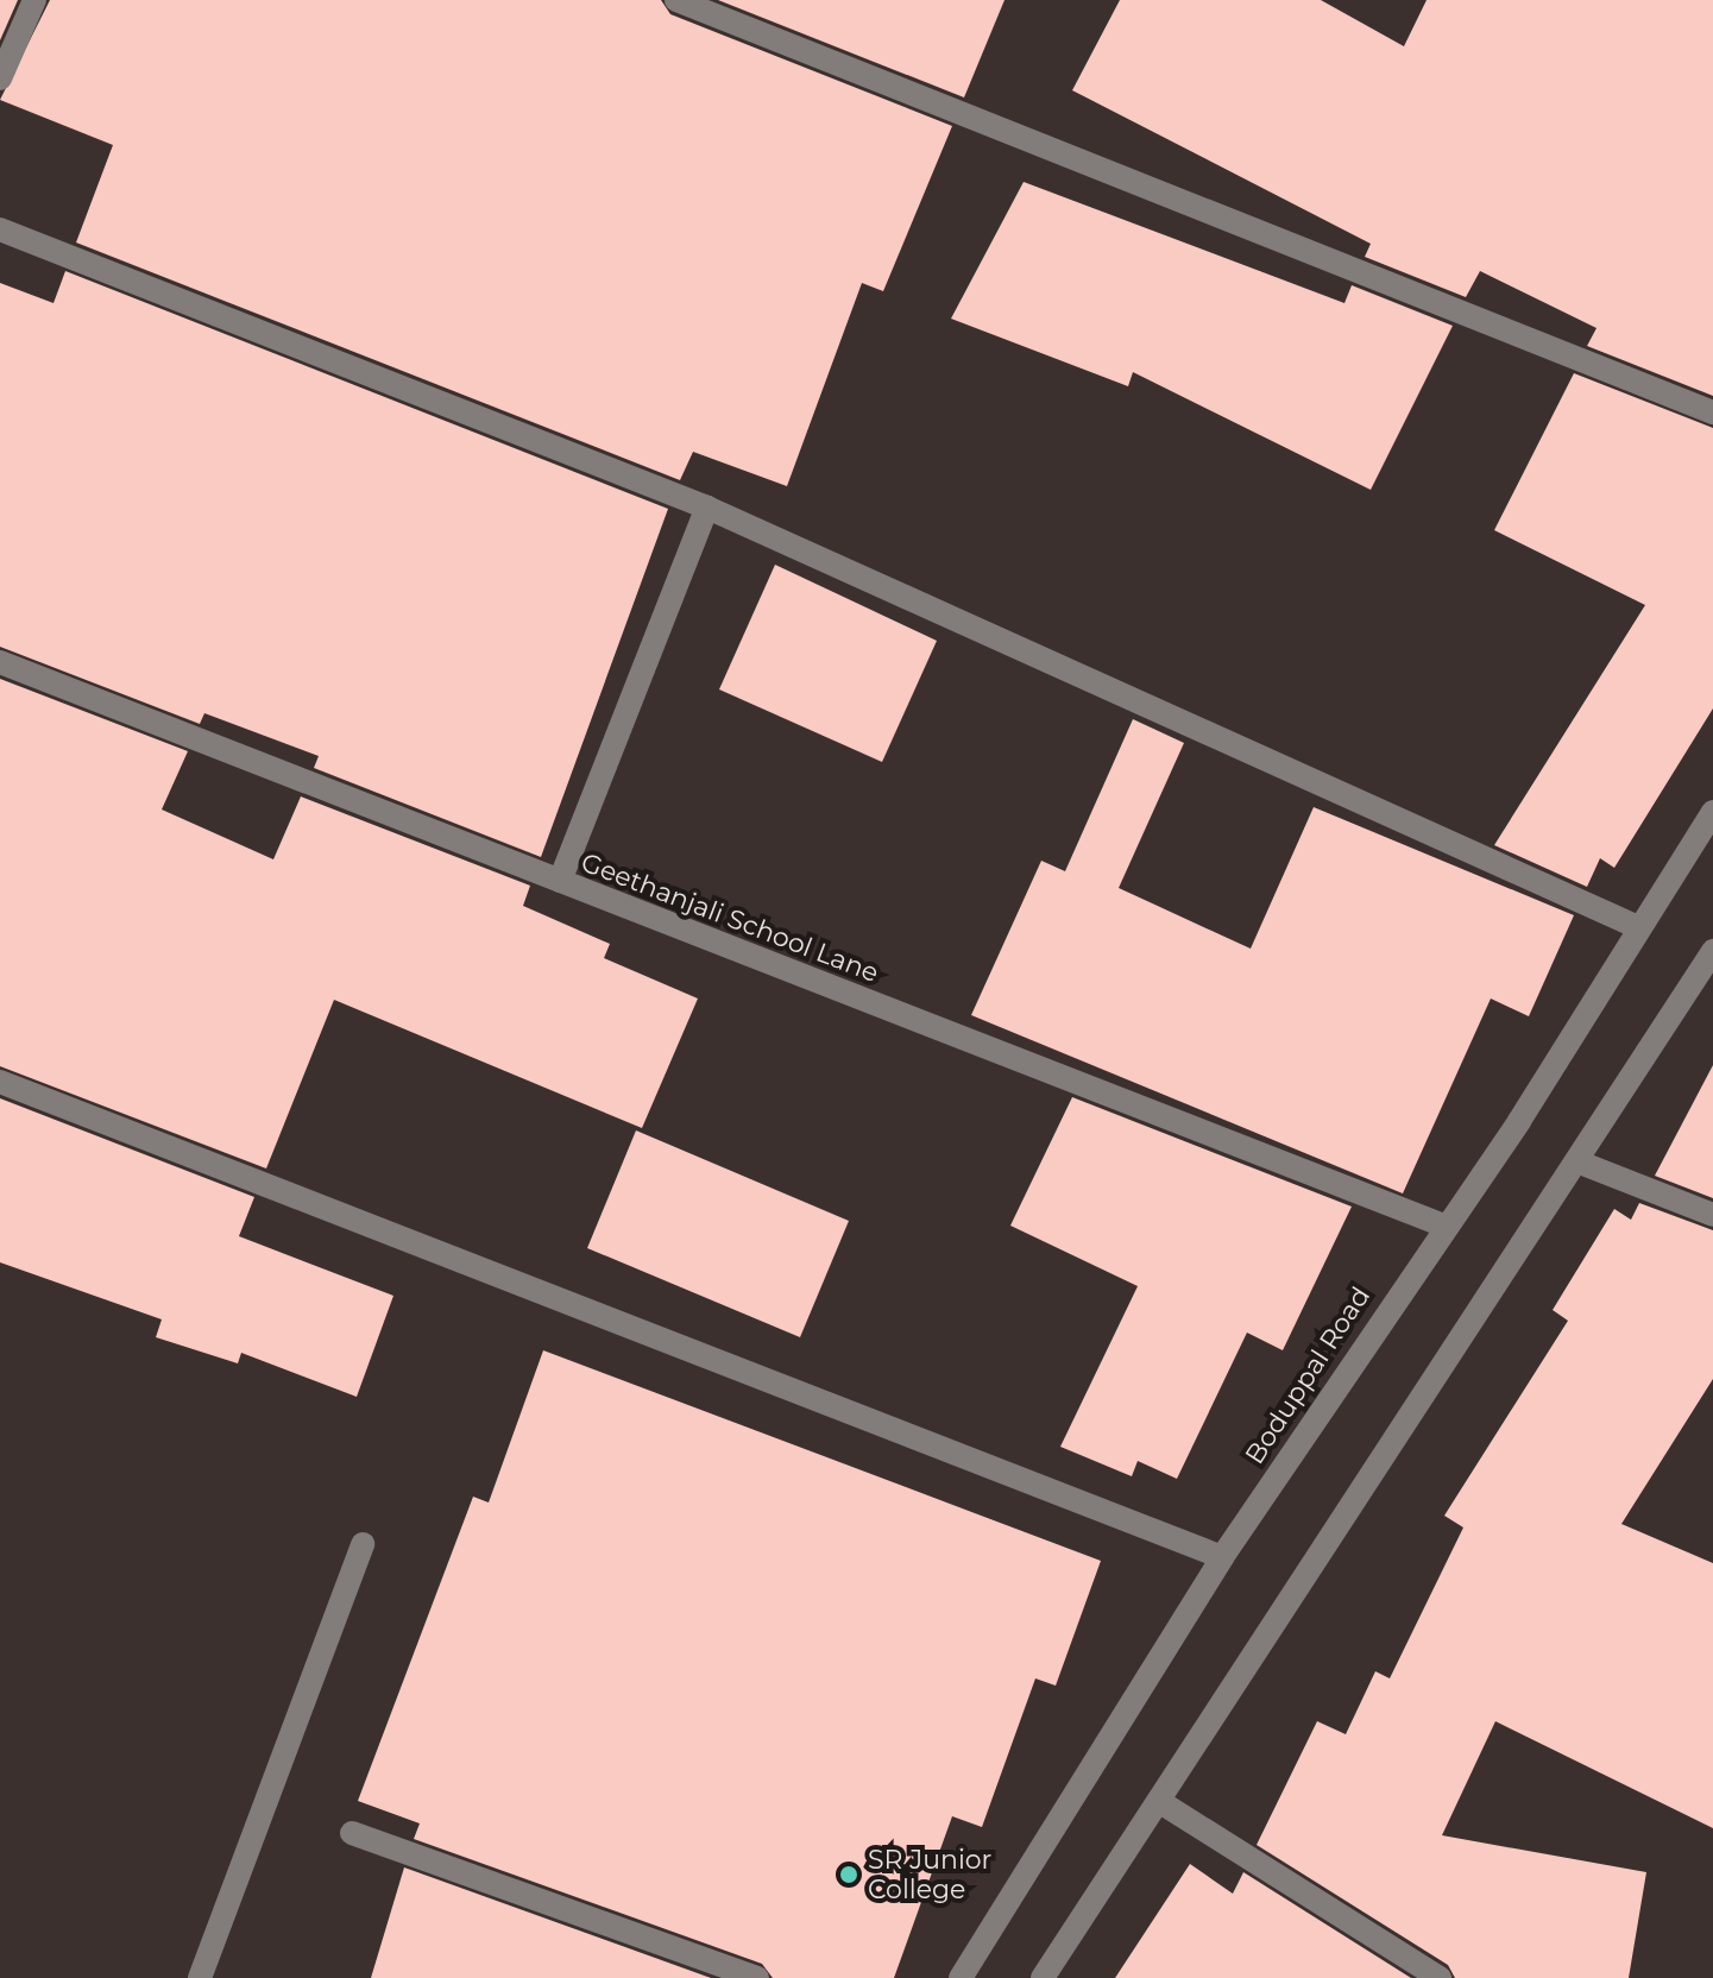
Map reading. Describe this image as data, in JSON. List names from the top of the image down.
{
  "streets": {
    "street": ["Geethanjali School Lane", "Boduppal Road"]
  },
  "crossings": [
    ["Geethanjali School Lane", "Boduppal Road"]
  ],
  "places": ["SR Junior College"]
}
